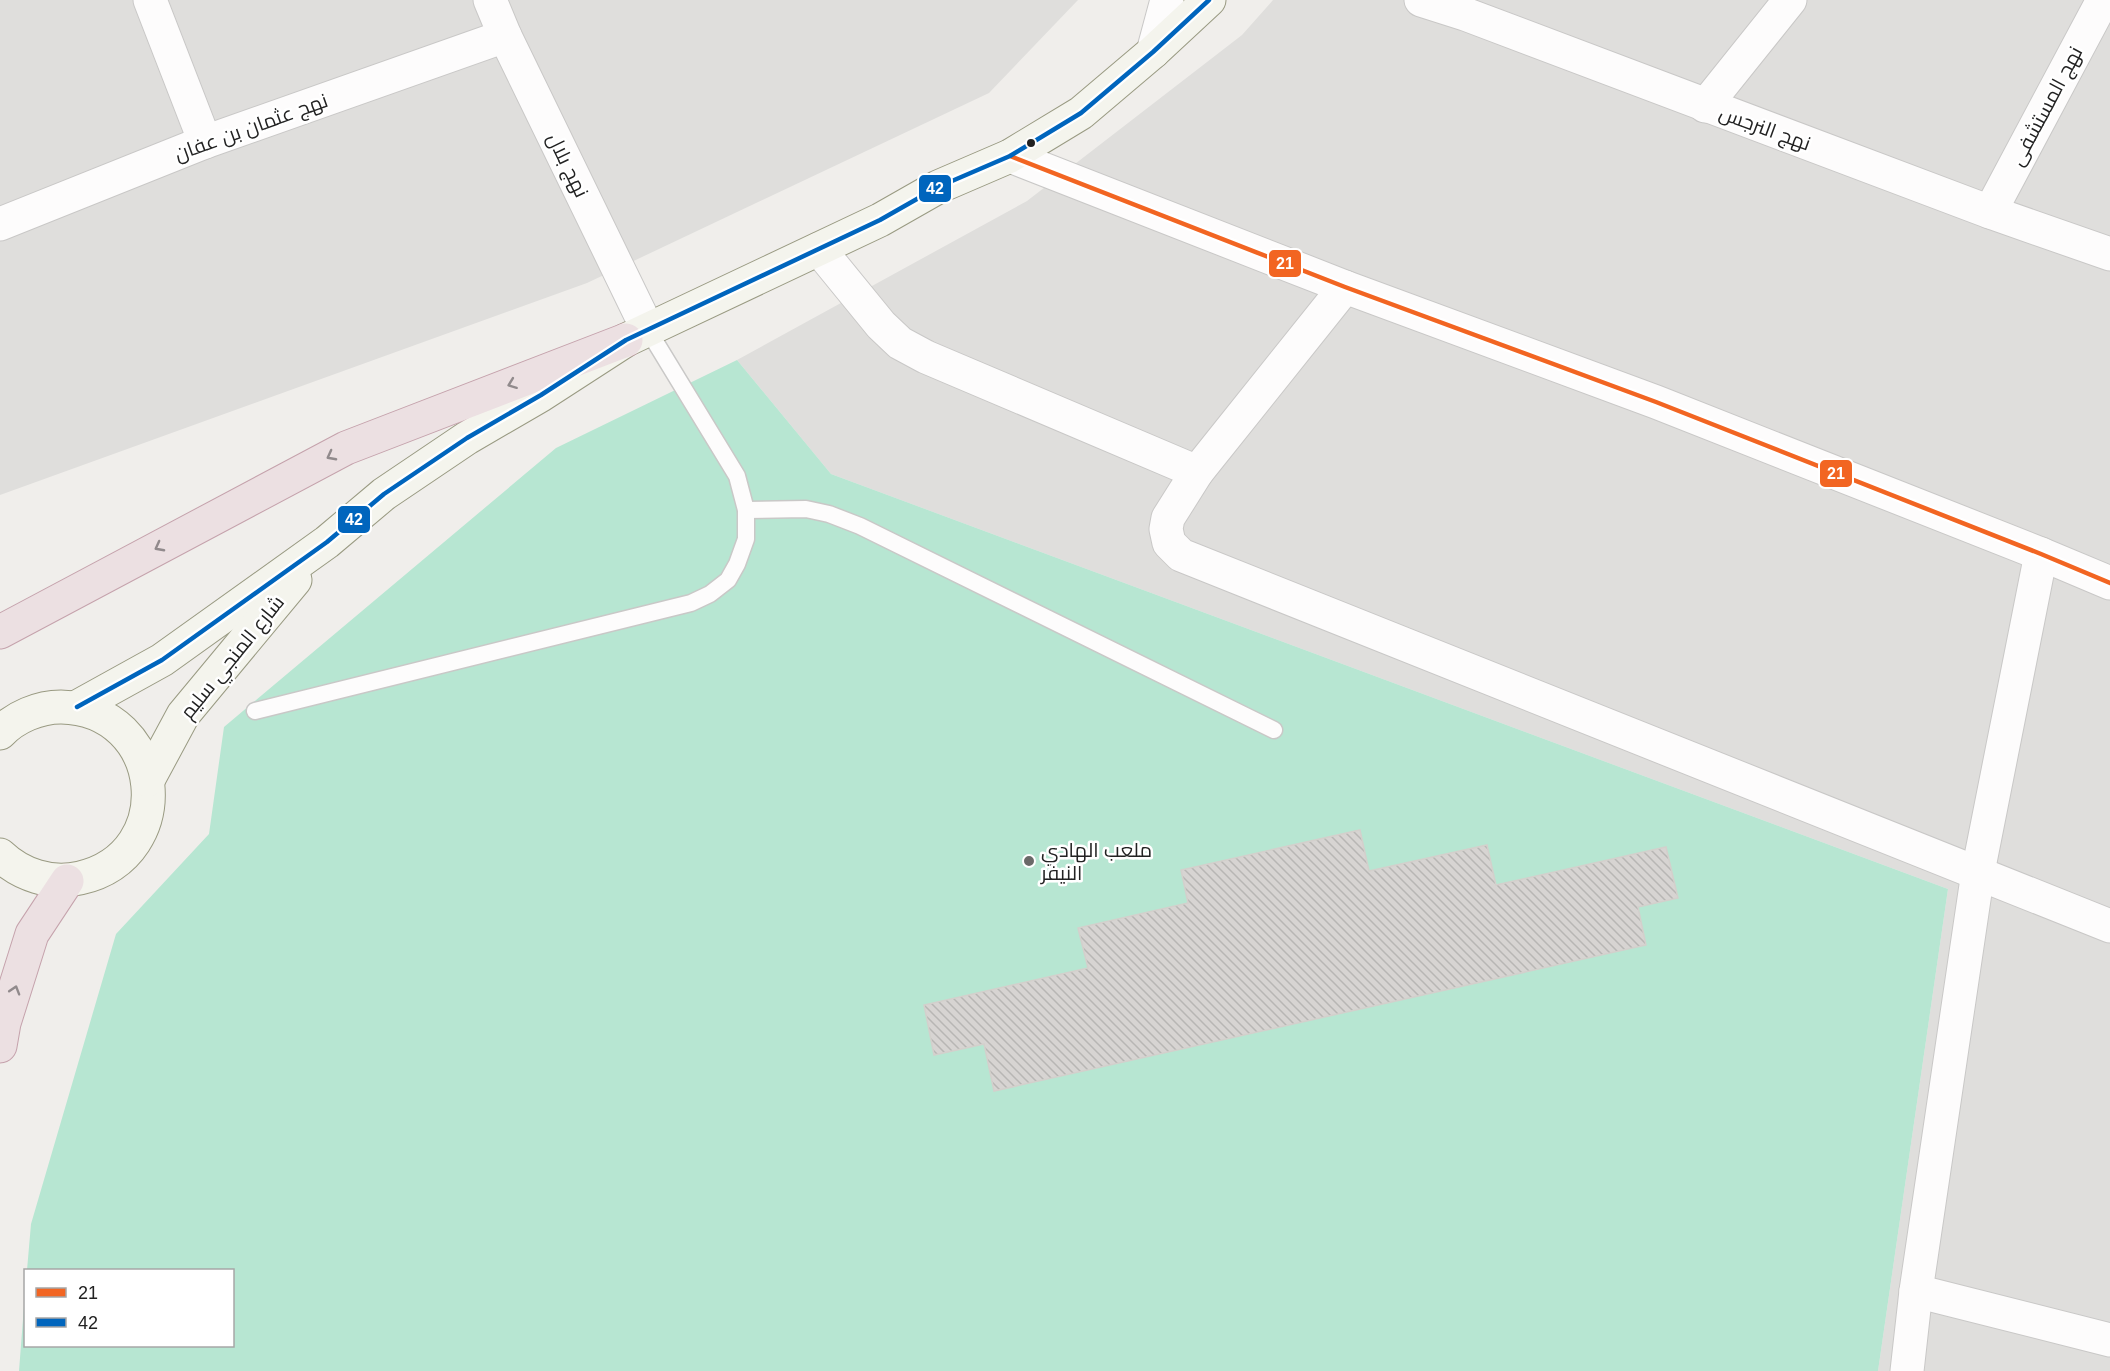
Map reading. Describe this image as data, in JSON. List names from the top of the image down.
{
  "streets": {
    "main road": ["شارع المنجي سليم"],
    "street": [
      "نهج المستشفى",
      "نهج عثمان بن عفان",
      "نهج النرجس",
      "نهج بلال"
    ]
  },
  "crossings": [
    ["نهج المستشفى", "نهج النرجس"],
    ["نهج عثمان بن عفان", "نهج بلال"],
    ["نهج بلال", "شارع المنجي سليم"]
  ],
  "places": ["ملعب الهادي النيفر"],
  "lines": ["transit line 42", "transit line 21"],
  "legend": ["21", "42"]
}
